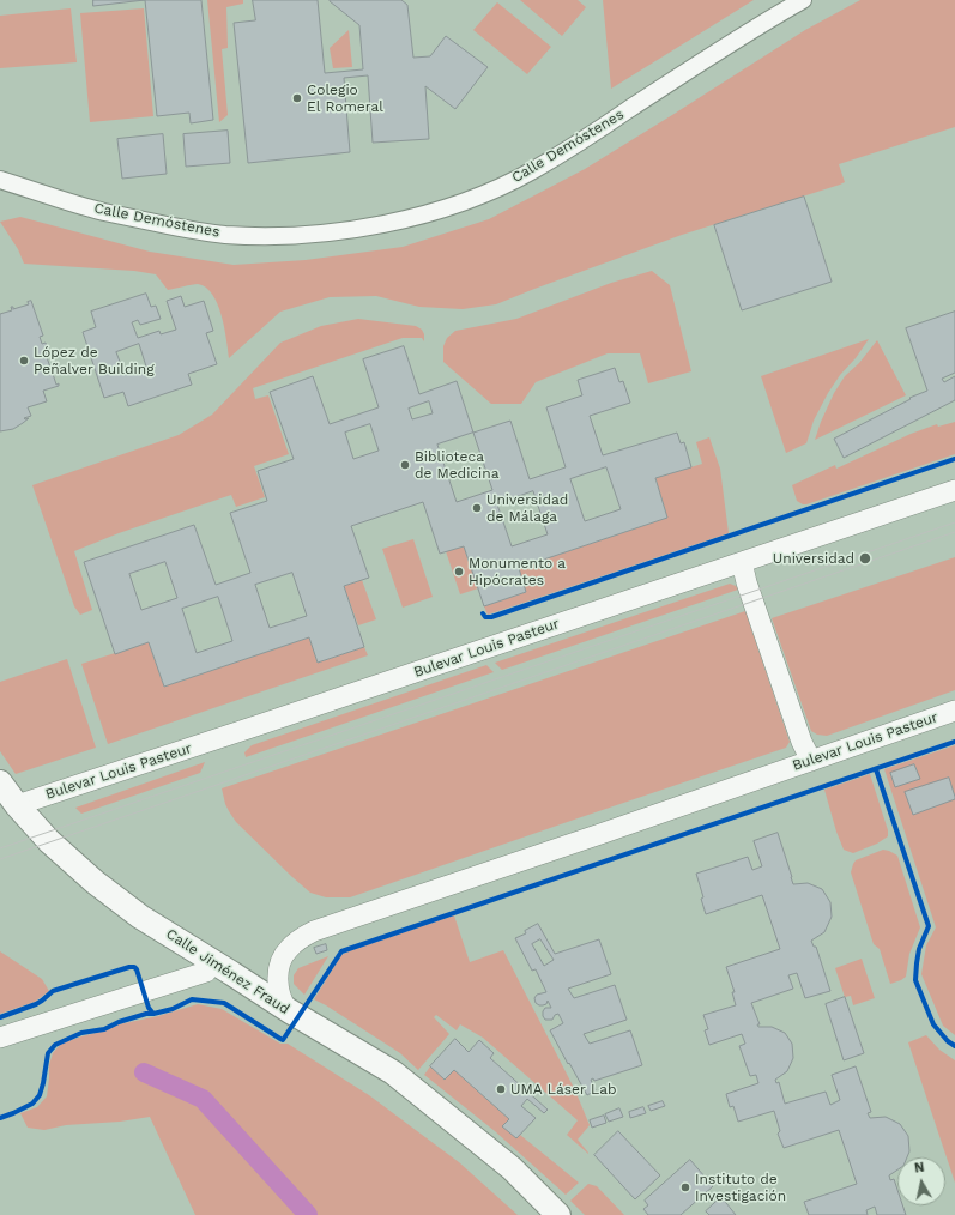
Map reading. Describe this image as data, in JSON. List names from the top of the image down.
{
  "streets": {
    "main road": ["Calle Jiménez Fraud"],
    "street": ["Calle Demóstenes", "Bulevar Louis Pasteur"]
  },
  "crossings": [
    ["Bulevar Louis Pasteur", "Calle Jiménez Fraud"]
  ],
  "places": [
    "Colegio El Romeral",
    "López de Peñalver Building",
    "Biblioteca de Medicina",
    "Universidad de Málaga",
    "Universidad",
    "Monumento a Hipócrates",
    "UMA Láser Lab",
    "Instituto de Investigación"
  ],
  "north": "top"
}
